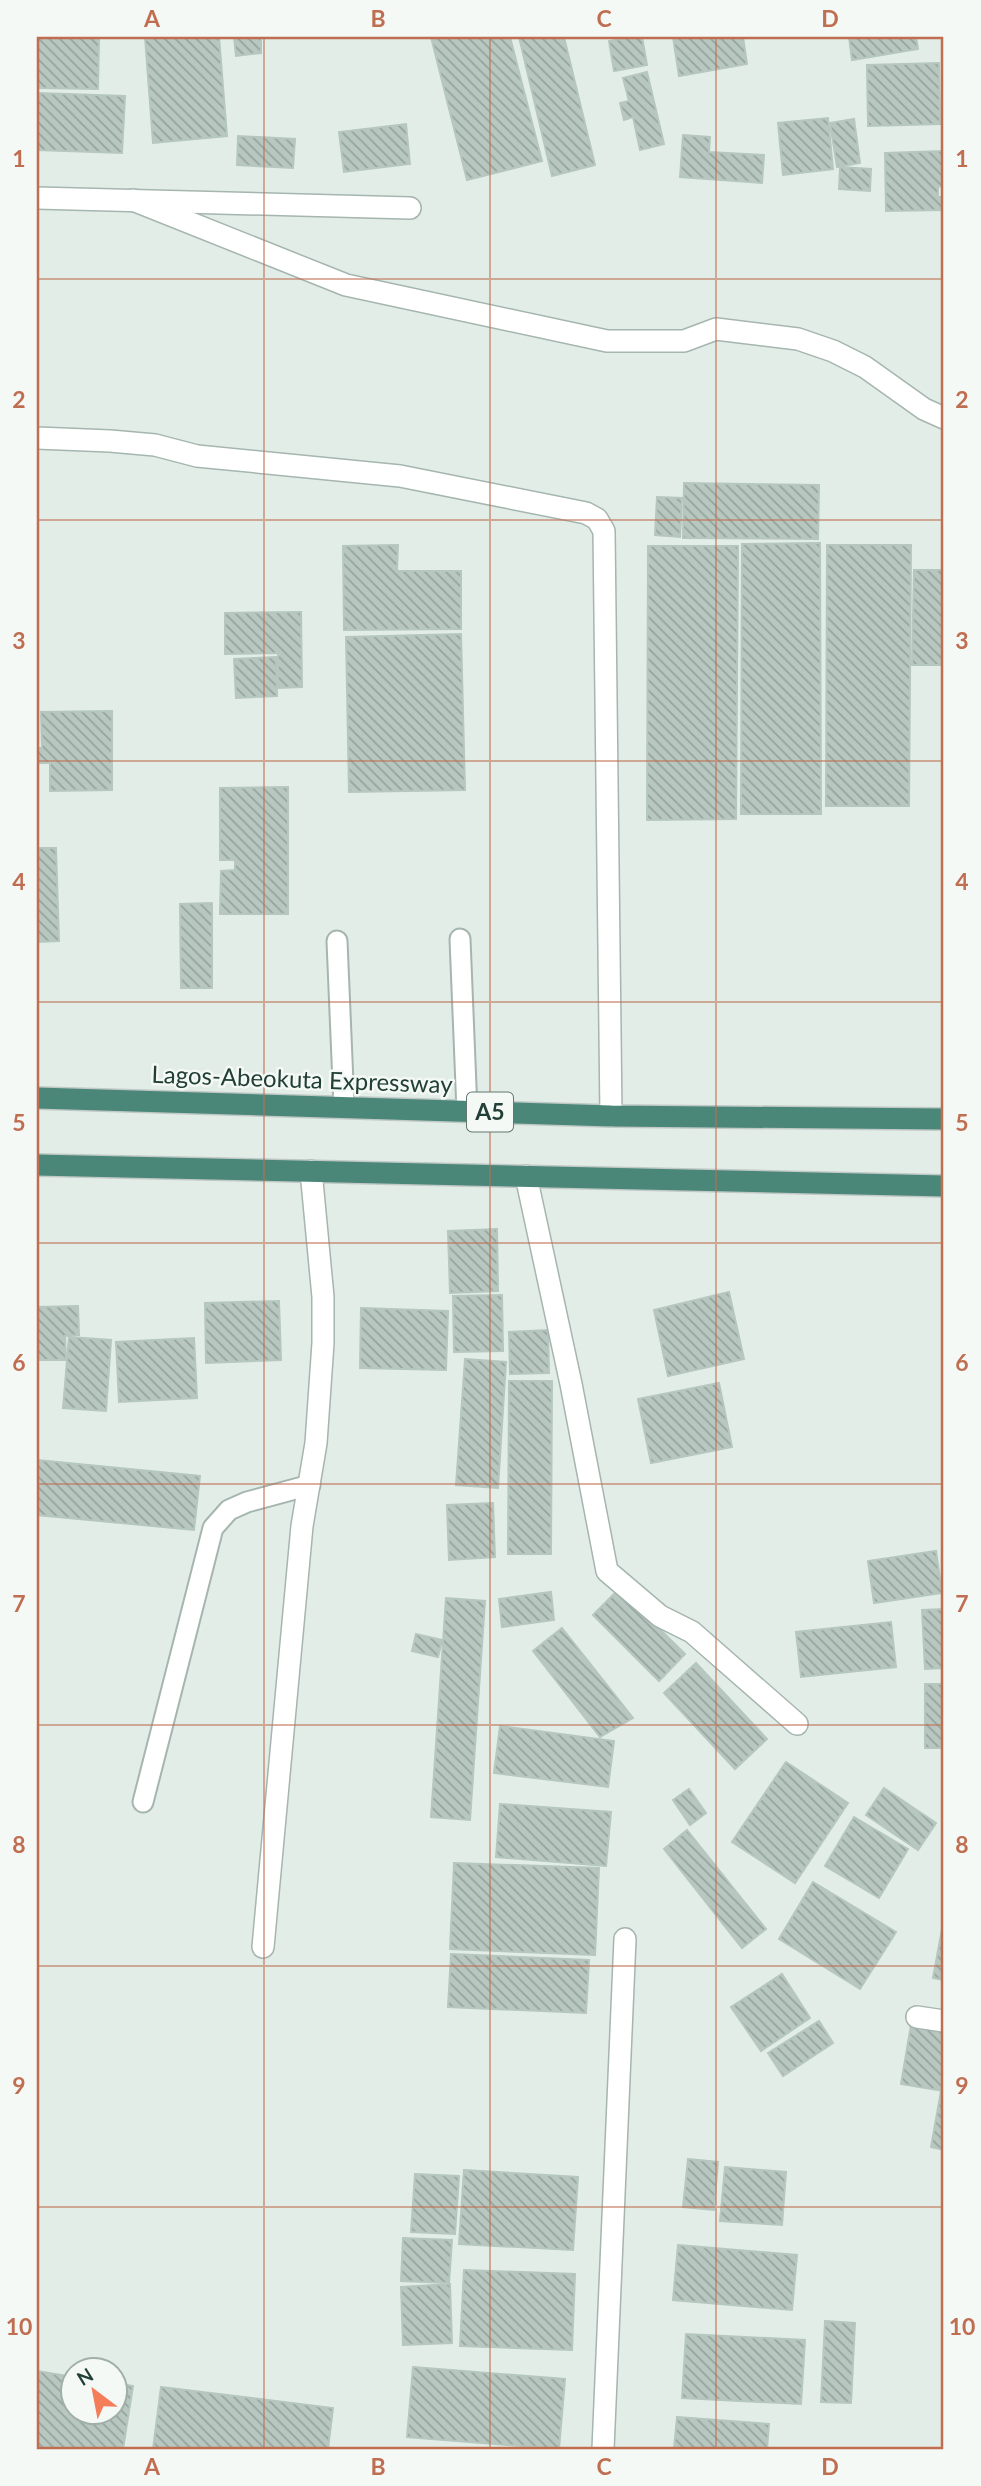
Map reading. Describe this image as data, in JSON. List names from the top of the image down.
{
  "streets": {
    "highway": ["Lagos-Abeokuta Expressway", "A5"]
  },
  "north": "top left",
  "grid": {
    "columns": [
      "A",
      "B",
      "C",
      "D"
    ],
    "rows": [
      "1",
      "2",
      "3",
      "4",
      "5",
      "6",
      "7",
      "8",
      "9",
      "10"
    ]
  }
}
